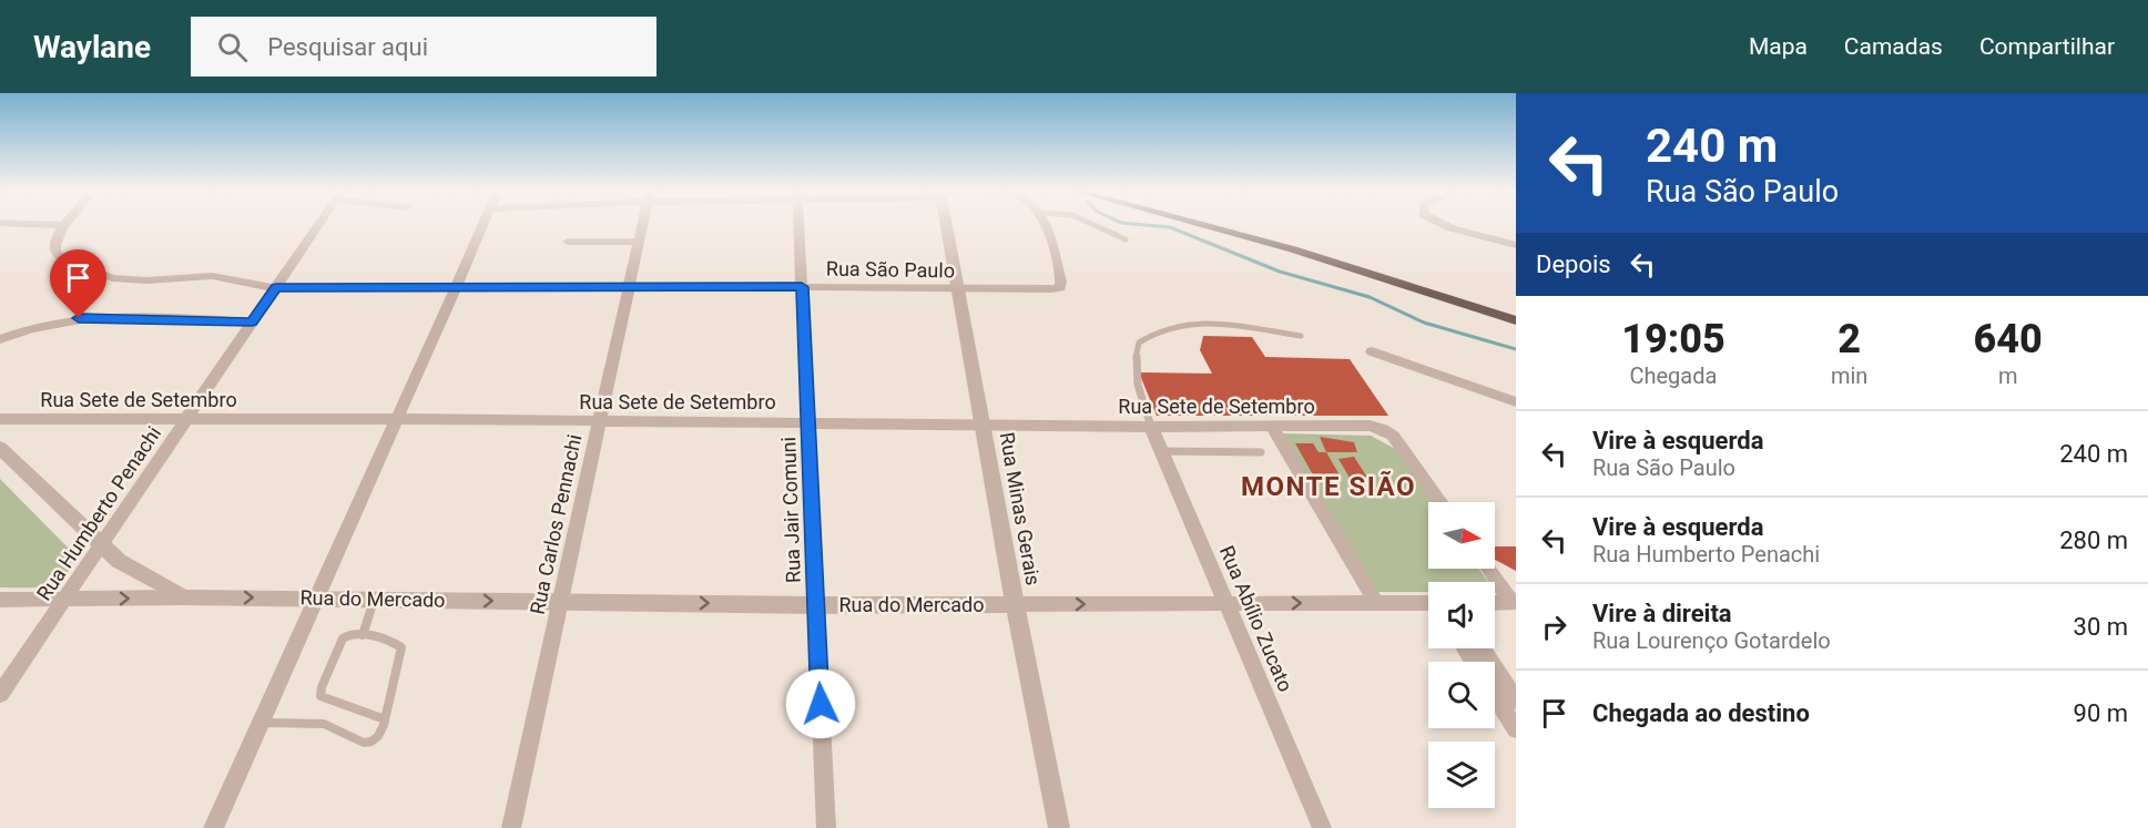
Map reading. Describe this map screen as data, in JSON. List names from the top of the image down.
{
  "streets": {
    "street": [
      "Rua São Paulo",
      "Rua Sete de Setembro",
      "Rua Minas Gerais",
      "Rua Jair Comuni",
      "Rua Humberto Penachi",
      "Rua Carlos Pennachi",
      "Rua do Mercado",
      "Rua Abílio Zucato"
    ]
  },
  "crossings": [
    ["Rua São Paulo", "Rua Minas Gerais"],
    ["Rua São Paulo", "Rua Jair Comuni"],
    ["Rua São Paulo", "Rua Humberto Penachi"],
    ["Rua São Paulo", "Rua Carlos Pennachi"],
    ["Rua Sete de Setembro", "Rua Minas Gerais"],
    ["Rua Sete de Setembro", "Rua Jair Comuni"],
    ["Rua Sete de Setembro", "Rua Humberto Penachi"],
    ["Rua Sete de Setembro", "Rua Carlos Pennachi"],
    ["Rua Sete de Setembro", "Rua Abílio Zucato"],
    ["Rua Minas Gerais", "Rua do Mercado"],
    ["Rua Jair Comuni", "Rua do Mercado"],
    ["Rua Carlos Pennachi", "Rua do Mercado"],
    ["Rua do Mercado", "Rua Abílio Zucato"]
  ],
  "one_way": ["Rua do Mercado"],
  "districts": ["MONTE SIÃO"],
  "north": "right",
  "page": {
    "header": "Waylane",
    "search": "Pesquisar aqui",
    "nav": ["Mapa", "Camadas", "Compartilhar"],
    "turn": ["240 m", "Rua São Paulo"],
    "then": "Depois",
    "eta": [
      "19:05",
      "Chegada",
      "2",
      "min",
      "640",
      "m"
    ],
    "list": [
      {
        "name": "Vire à esquerda",
        "note": "Rua São Paulo",
        "value": "240 m"
      },
      {
        "name": "Vire à esquerda",
        "note": "Rua Humberto Penachi",
        "value": "280 m"
      },
      {
        "name": "Vire à direita",
        "note": "Rua Lourenço Gotardelo",
        "value": "30 m"
      },
      {
        "name": "Chegada ao destino",
        "value": "90 m"
      }
    ]
  }
}
